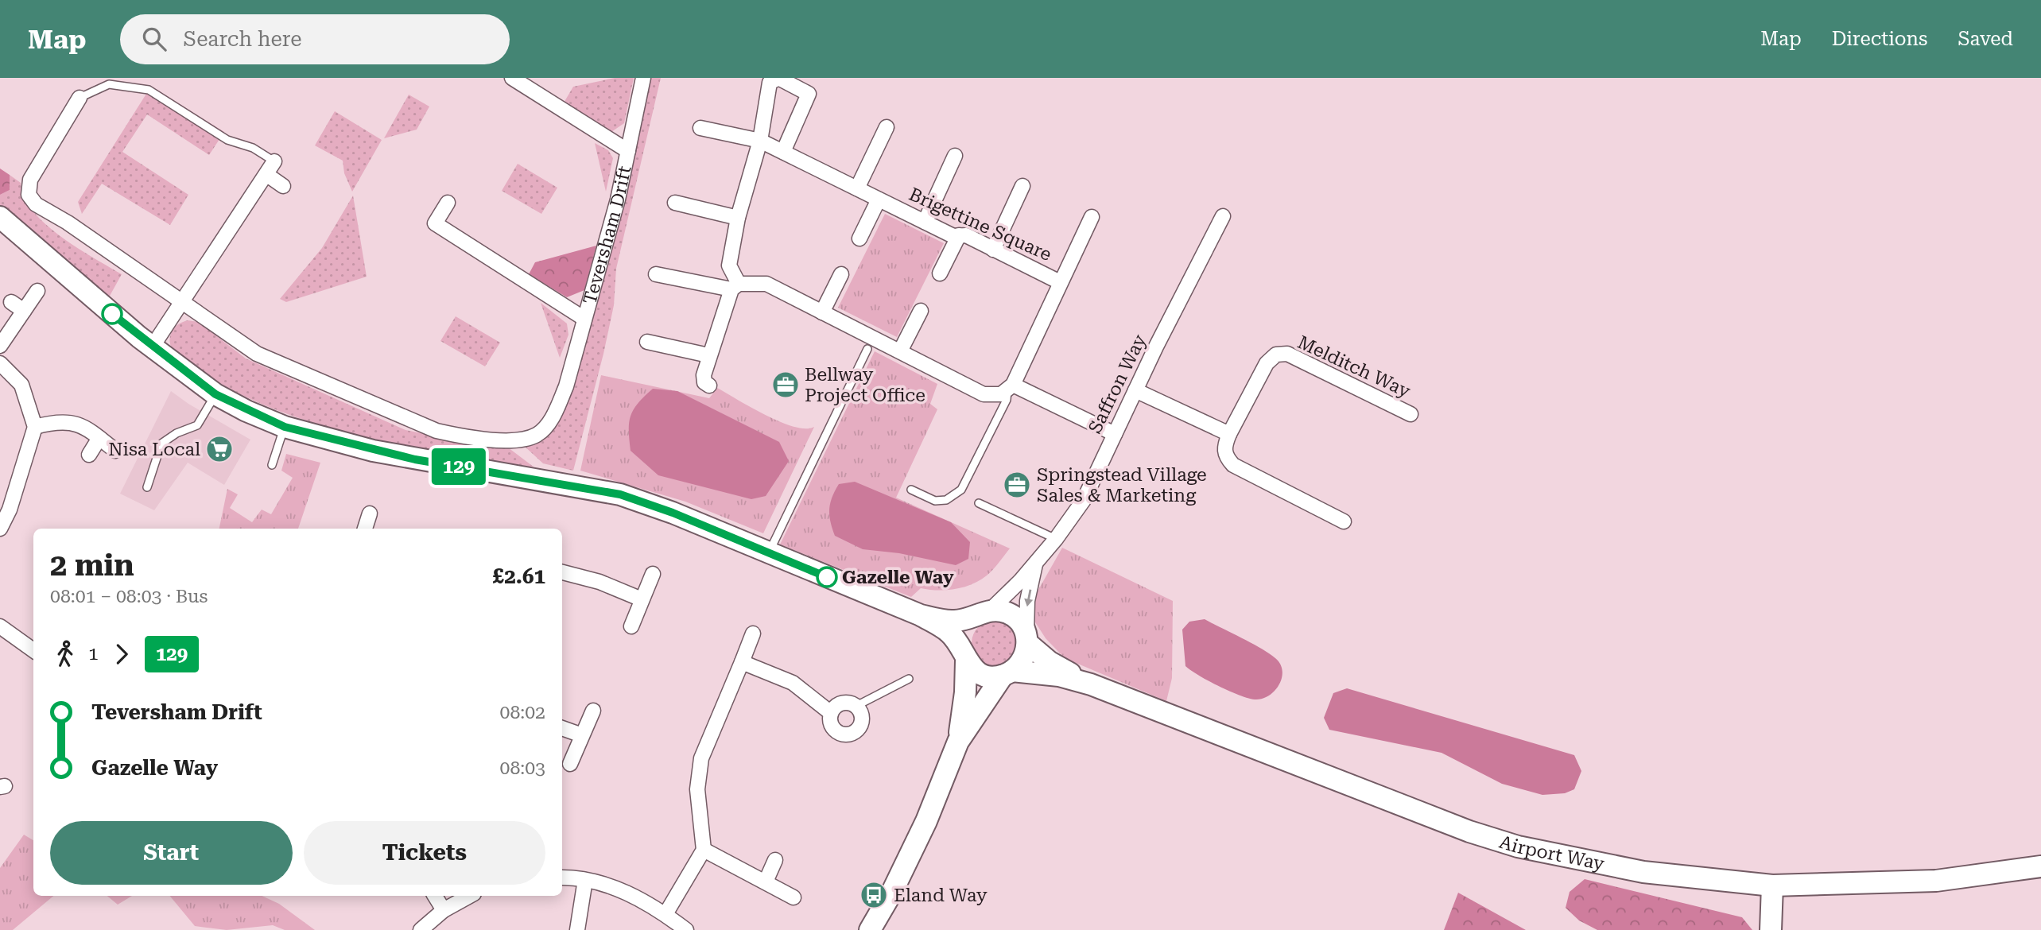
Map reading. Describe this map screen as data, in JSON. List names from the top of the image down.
{
  "streets": {
    "street": [
      "Brigettine Square",
      "Teversham Drift",
      "Melditch Way",
      "Saffron Way",
      "Airport Way"
    ]
  },
  "crossings": [
    ["Saffron Way", "Airport Way"]
  ],
  "places": {
    "office": ["Bellway Project Office", "Springstead Village Sales & Marketing"],
    "supermarket": ["Nisa Local"],
    "other": ["Gazelle Way"],
    "bus stop": ["Eland Way"]
  },
  "lines": ["bus line 129"],
  "page": {
    "header": "Map",
    "search": "Search here",
    "nav": ["Map", "Directions", "Saved"],
    "on_map": "129",
    "heading": ["2 min", "08:01 – 08:03 · Bus", "£2.61"],
    "legs": ["1", "129"],
    "list": [
      {
        "name": "Teversham Drift",
        "value": "08:02"
      },
      {
        "name": "Gazelle Way",
        "value": "08:03"
      }
    ],
    "buttons": ["Start", "Tickets"]
  }
}
